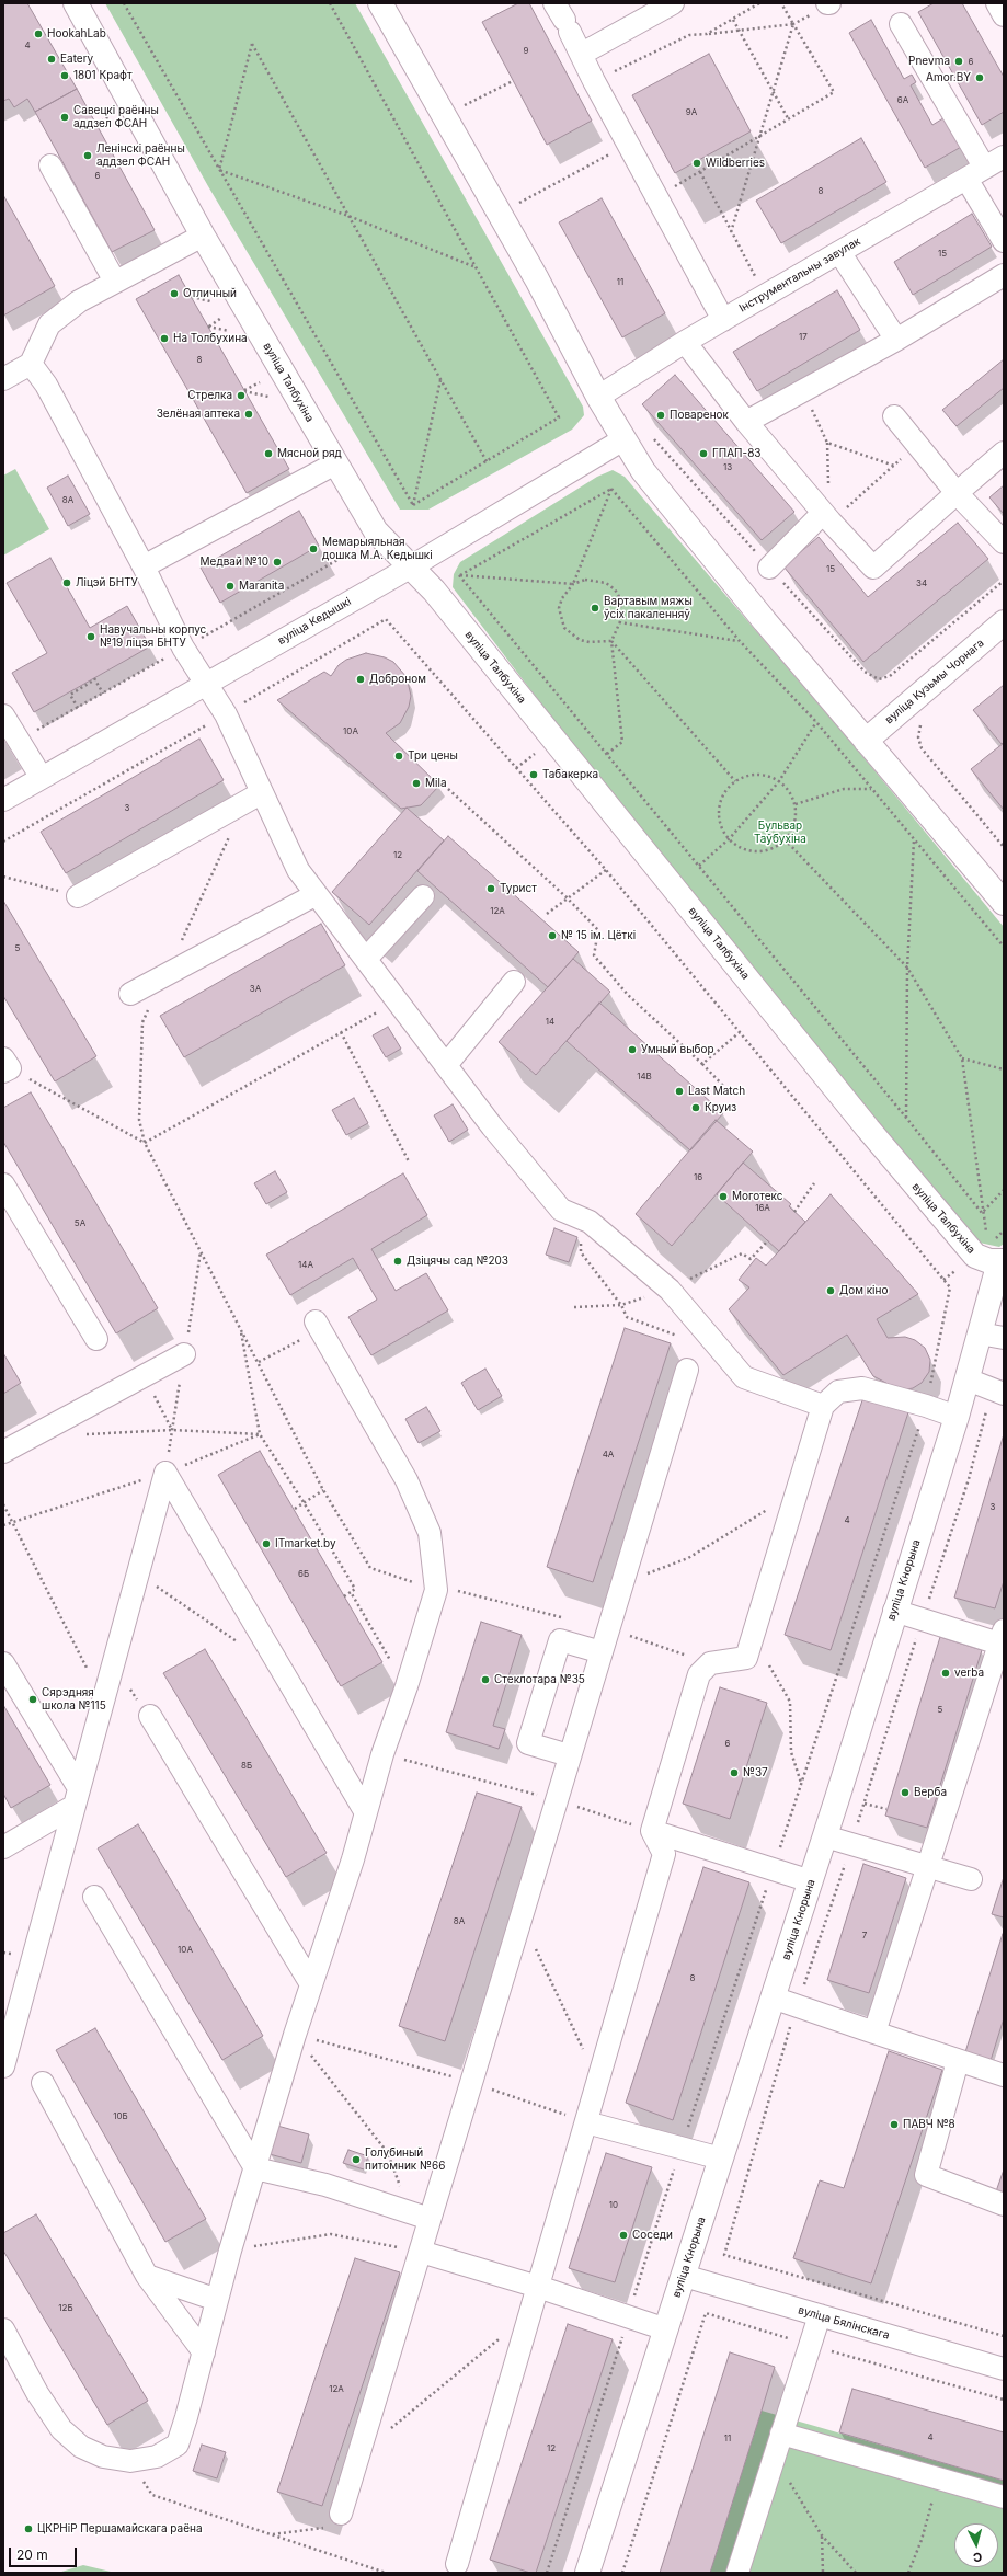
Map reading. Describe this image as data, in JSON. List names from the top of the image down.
{
  "streets": {
    "main road": ["вуліца Талбухіна", "вуліца Кузьмы Чорнага", "вуліца Кнорына"],
    "street": ["Інструментальны завулак", "вуліца Кедышкі", "вуліца Бялінскага"]
  },
  "crossings": [
    ["вуліца Талбухіна", "вуліца Кедышкі"],
    ["вуліца Талбухіна", "вуліца Кнорына"],
    ["вуліца Кнорына", "вуліца Бялінскага"]
  ],
  "parks": ["Бульвар Таўбухіна"],
  "places": [
    "HookahLab",
    "Eatery",
    "Pnevma",
    "1801 Крафт",
    "Amor.BY",
    "Савецкі раённы аддзел ФСАН",
    "Ленінскі раённы аддзел ФСАН",
    "Wildberries",
    "Отличный",
    "На Толбухина",
    "Стрелка",
    "Зелёная аптека",
    "Поваренок",
    "Мясной ряд",
    "ГПАП-83",
    "Мемарыяльная дошка М.А. Кедышкі",
    "Медвай №10",
    "Ліцэй БНТУ",
    "Maranita",
    "Вартавым мяжы ўсіх пакаленняў",
    "Навучальны корпус №19 ліцэя БНТУ",
    "Доброном",
    "Три цены",
    "Табакерка",
    "Mila",
    "Турист",
    "№ 15 ім. Цёткі",
    "Умный выбор",
    "Last Match",
    "Круиз",
    "Моготекс",
    "Дзіцячы сад №203",
    "Дом кіно",
    "ITmarket.by",
    "verba",
    "Стеклотара №35",
    "Сярэдняя школа №115",
    "№37",
    "Верба",
    "ПАВЧ №8",
    "Голубиный питомник №66",
    "Соседи",
    "ЦКРНіР Першамайскага раёна"
  ],
  "house_numbers": [
    "4",
    "9",
    "6",
    "6А",
    "9А",
    "6",
    "8",
    "15",
    "11",
    "17",
    "8",
    "13",
    "8А",
    "15",
    "34",
    "10А",
    "3",
    "12",
    "12А",
    "5",
    "3А",
    "14",
    "14В",
    "16",
    "16А",
    "5А",
    "14А",
    "4А",
    "3",
    "4",
    "6Б",
    "5",
    "6",
    "8Б",
    "8А",
    "7",
    "10А",
    "8",
    "10Б",
    "10",
    "12Б",
    "12А",
    "4",
    "11",
    "12"
  ],
  "scale_bar": "20 m",
  "north": "bottom"
}
